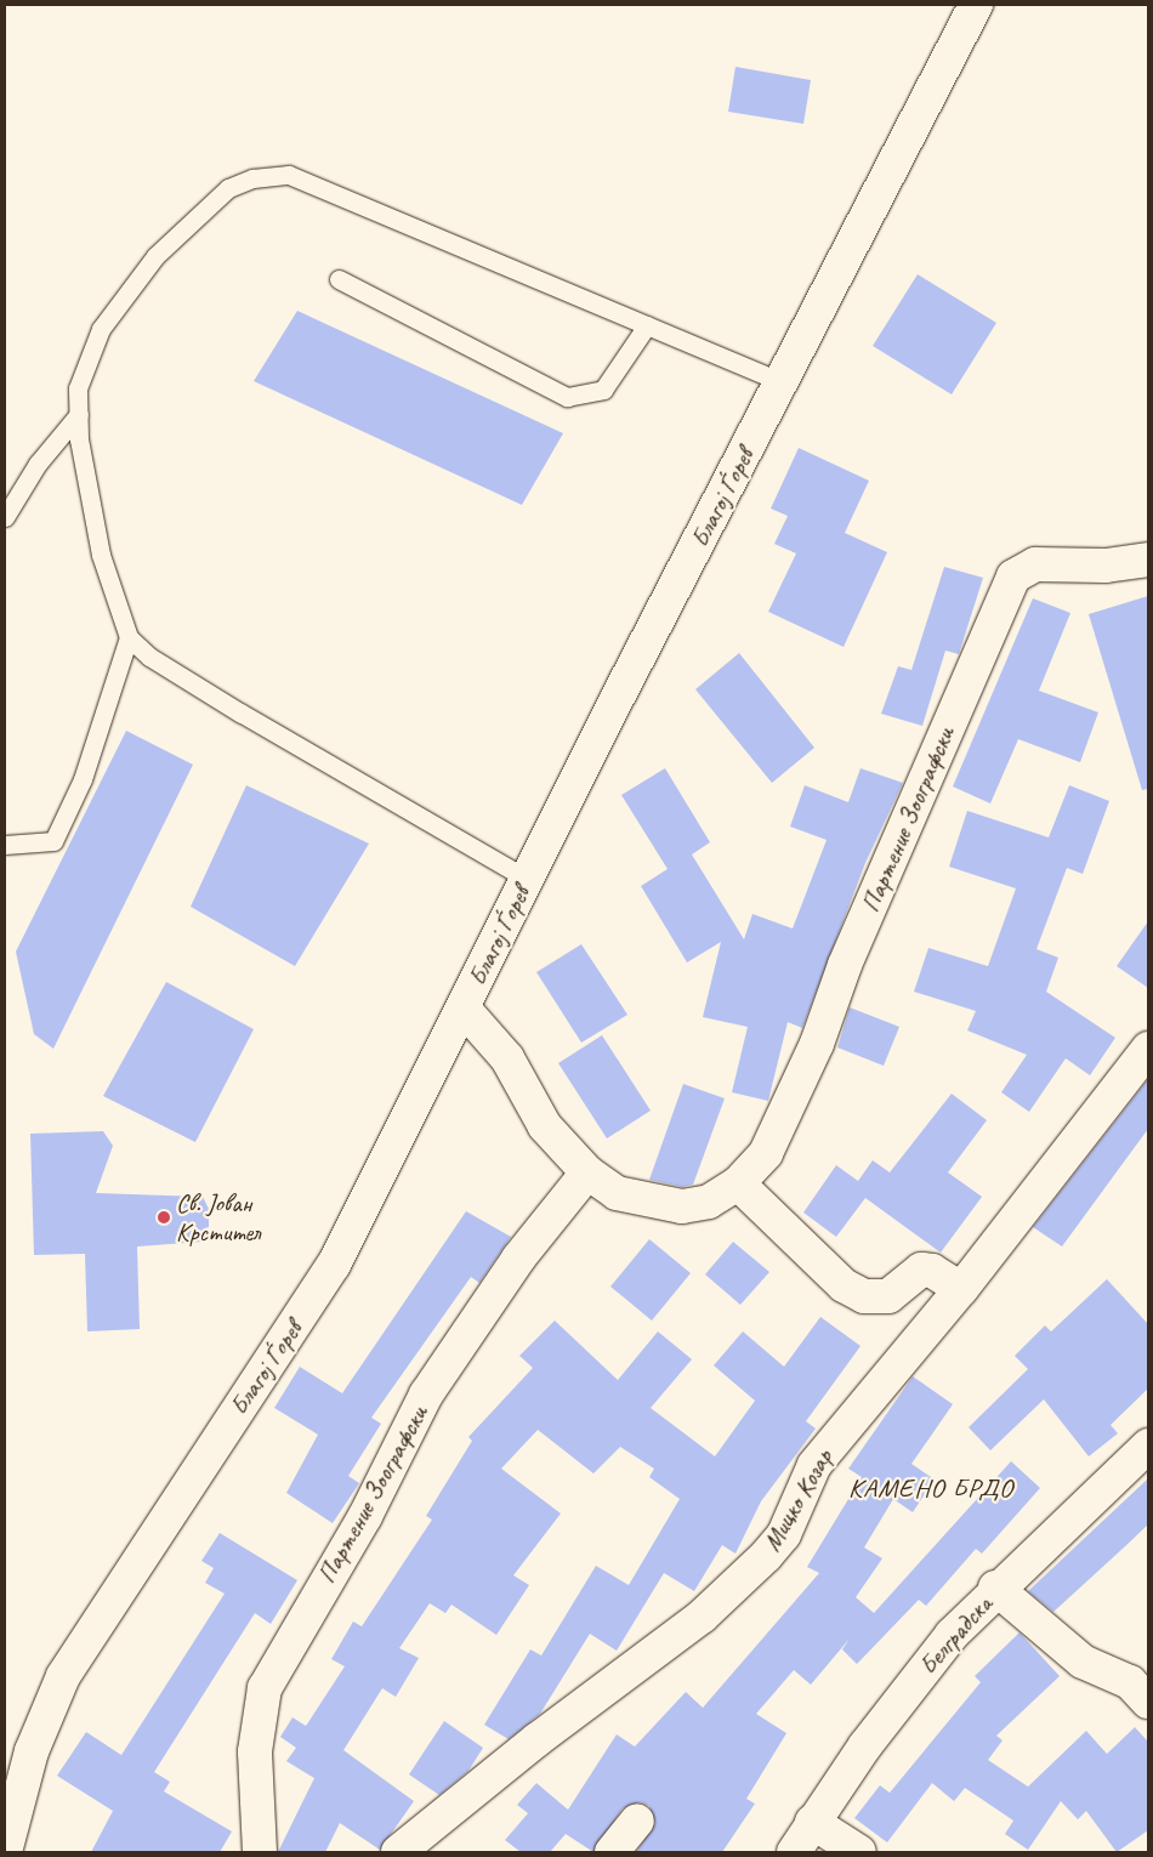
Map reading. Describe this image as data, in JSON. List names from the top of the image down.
{
  "streets": {
    "street": [
      "Благој Ѓорев",
      "Партение Зоографски",
      "Мицко Козар",
      "Белградска"
    ]
  },
  "crossings": [
    ["Благој Ѓорев", "Партение Зоографски"]
  ],
  "districts": ["КАМЕНО БРДО"],
  "places": ["Св. Јован Крстител"]
}
